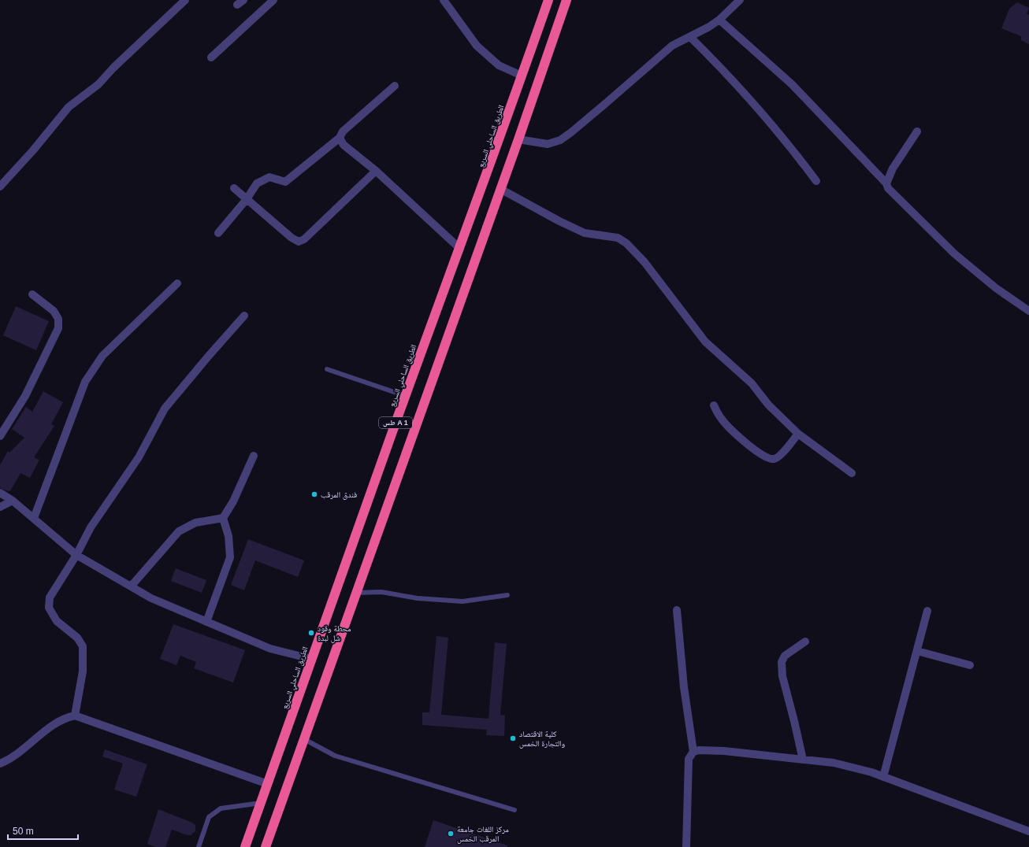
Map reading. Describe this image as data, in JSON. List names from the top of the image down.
{
  "streets": {
    "highway": ["الطريق الساحلي السريع", "طس A 1"]
  },
  "places": [
    "فندق المرقب",
    "محطة وقود شل لبدة",
    "كلية الاقتصاد والتجارة الخمس",
    "مركز اللغات جامعة المرقب الخمس"
  ],
  "scale_bar": "50 m"
}
